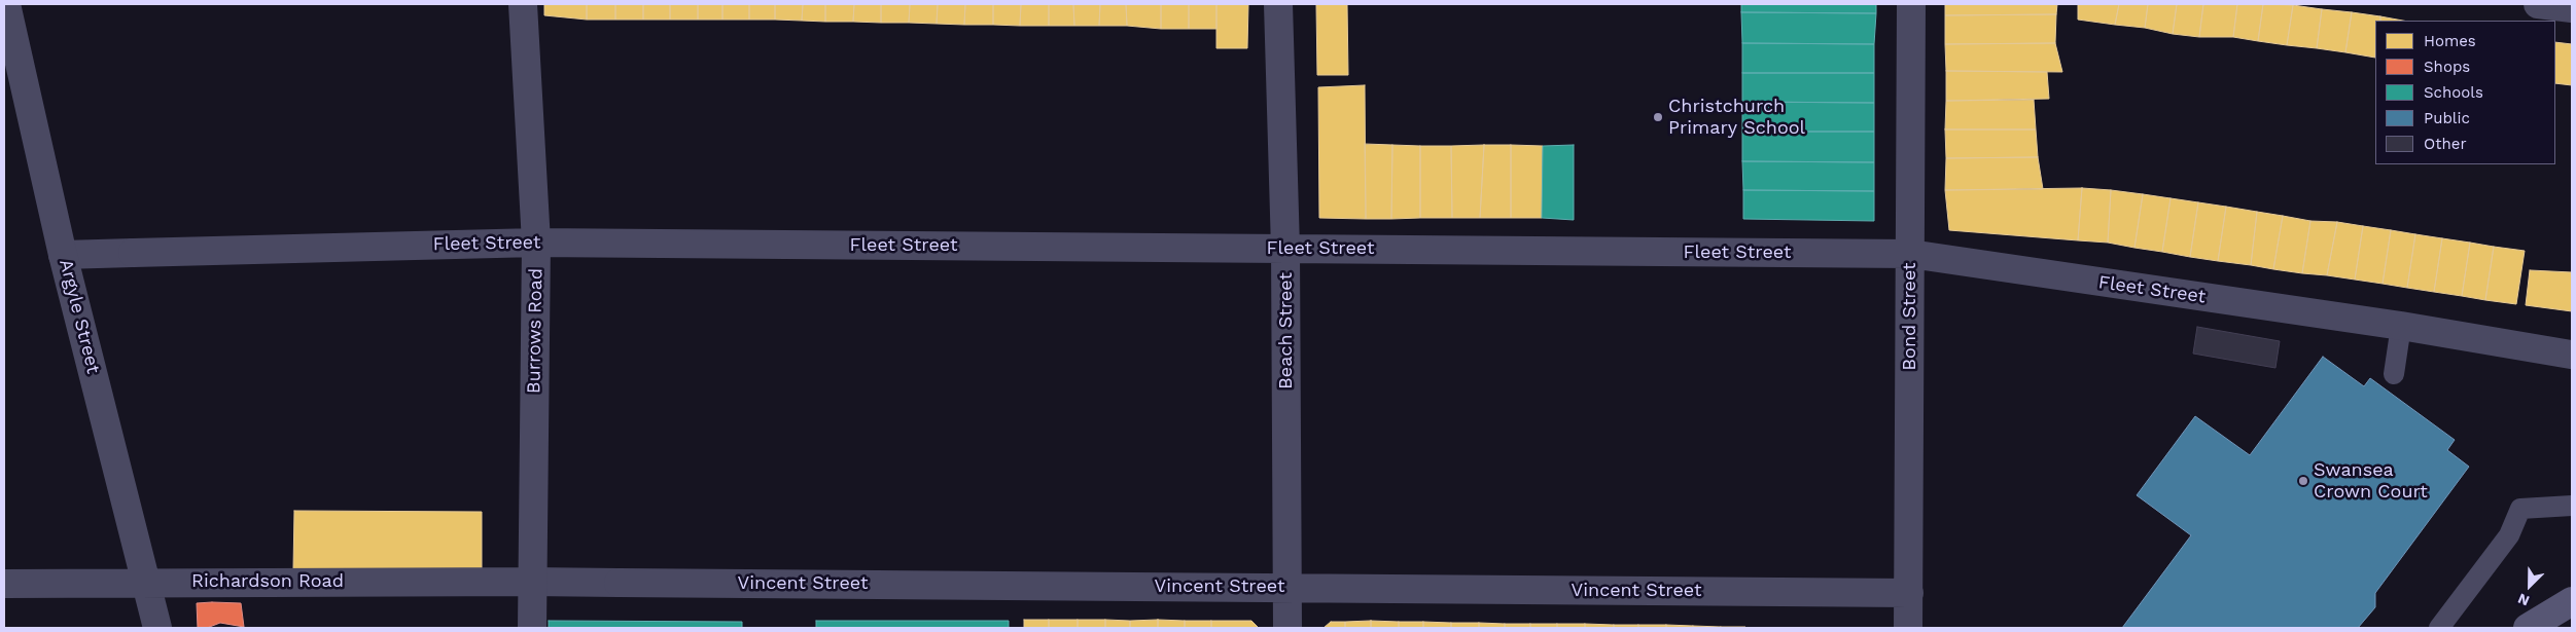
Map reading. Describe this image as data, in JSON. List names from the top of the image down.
{
  "streets": {
    "street": [
      "Fleet Street",
      "Argyle Street",
      "Bond Street",
      "Burrows Road",
      "Beach Street",
      "Richardson Road",
      "Vincent Street"
    ]
  },
  "crossings": [
    ["Fleet Street", "Argyle Street"],
    ["Fleet Street", "Bond Street"],
    ["Fleet Street", "Burrows Road"],
    ["Fleet Street", "Beach Street"],
    ["Argyle Street", "Richardson Road"],
    ["Bond Street", "Vincent Street"],
    ["Burrows Road", "Richardson Road"],
    ["Burrows Road", "Vincent Street"],
    ["Beach Street", "Vincent Street"],
    ["Richardson Road", "Vincent Street"]
  ],
  "places": ["Christchurch Primary School", "Swansea Crown Court"],
  "legend": [
    "Homes",
    "Shops",
    "Schools",
    "Public",
    "Other"
  ],
  "north": "bottom left"
}
